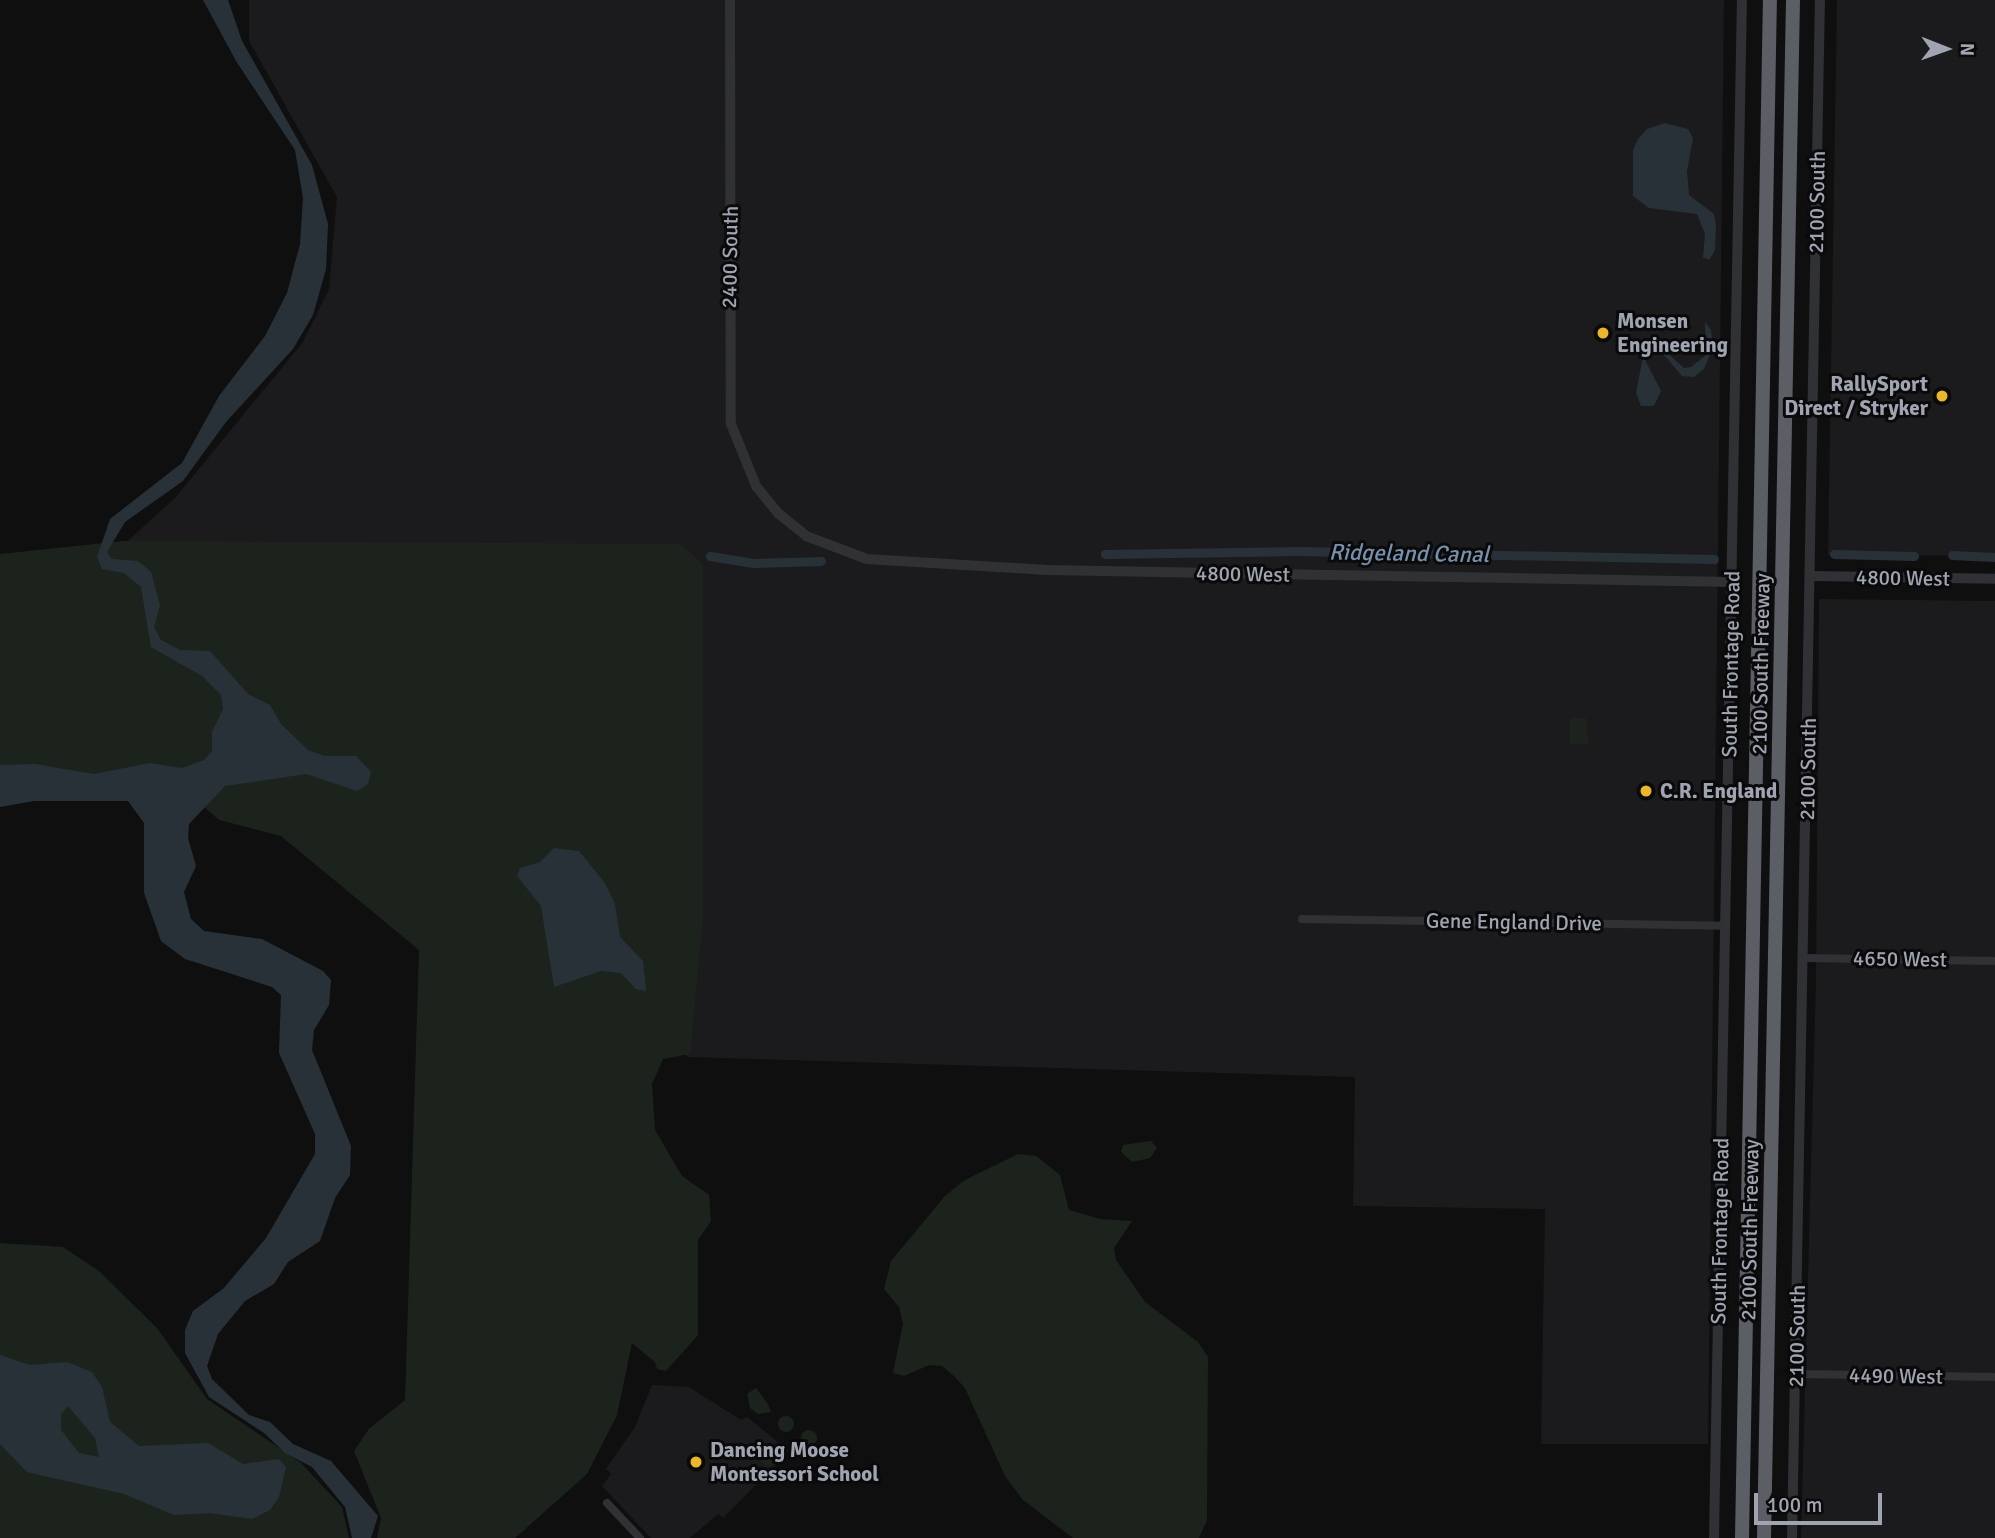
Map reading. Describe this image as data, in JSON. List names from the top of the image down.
{
  "streets": {
    "highway": ["2100 South Freeway"],
    "street": [
      "2100 South",
      "2400 South",
      "4800 West",
      "South Frontage Road",
      "Gene England Drive",
      "4650 West",
      "4490 West"
    ]
  },
  "crossings": [
    ["2100 South", "4800 West"],
    ["2100 South", "4650 West"],
    ["2100 South", "4490 West"],
    ["2400 South", "4800 West"],
    ["4800 West", "South Frontage Road"],
    ["South Frontage Road", "Gene England Drive"]
  ],
  "water": ["Ridgeland Canal"],
  "places": [
    "Monsen Engineering",
    "RallySport Direct / Stryker",
    "C.R. England",
    "Dancing Moose Montessori School"
  ],
  "scale_bar": "100 m",
  "north": "right"
}
